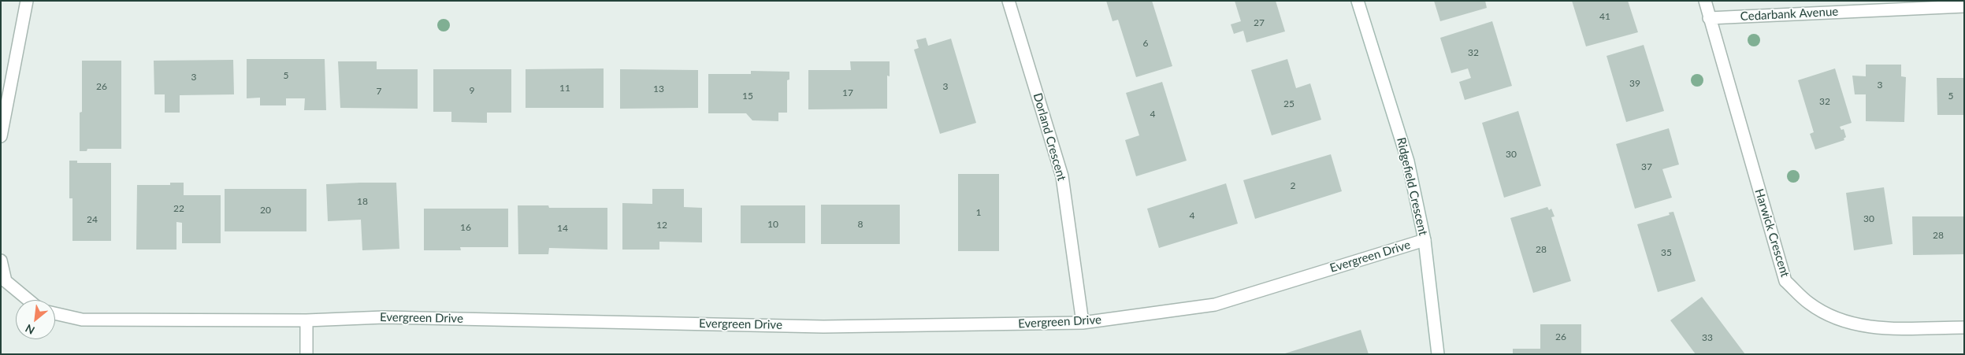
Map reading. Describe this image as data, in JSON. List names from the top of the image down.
{
  "streets": {
    "street": [
      "Cedarbank Avenue",
      "Dorland Crescent",
      "Ridgefield Crescent",
      "Harwick Crescent",
      "Evergreen Drive"
    ]
  },
  "crossings": [
    ["Cedarbank Avenue", "Harwick Crescent"],
    ["Dorland Crescent", "Evergreen Drive"],
    ["Ridgefield Crescent", "Evergreen Drive"]
  ],
  "house_numbers": [
    "41",
    "27",
    "6",
    "32",
    "5",
    "3",
    "39",
    "3",
    "26",
    "3",
    "11",
    "13",
    "9",
    "7",
    "17",
    "15",
    "5",
    "32",
    "25",
    "4",
    "30",
    "37",
    "2",
    "18",
    "22",
    "20",
    "1",
    "4",
    "30",
    "24",
    "10",
    "8",
    "12",
    "16",
    "14",
    "28",
    "28",
    "35",
    "26",
    "33"
  ],
  "north": "bottom left"
}
